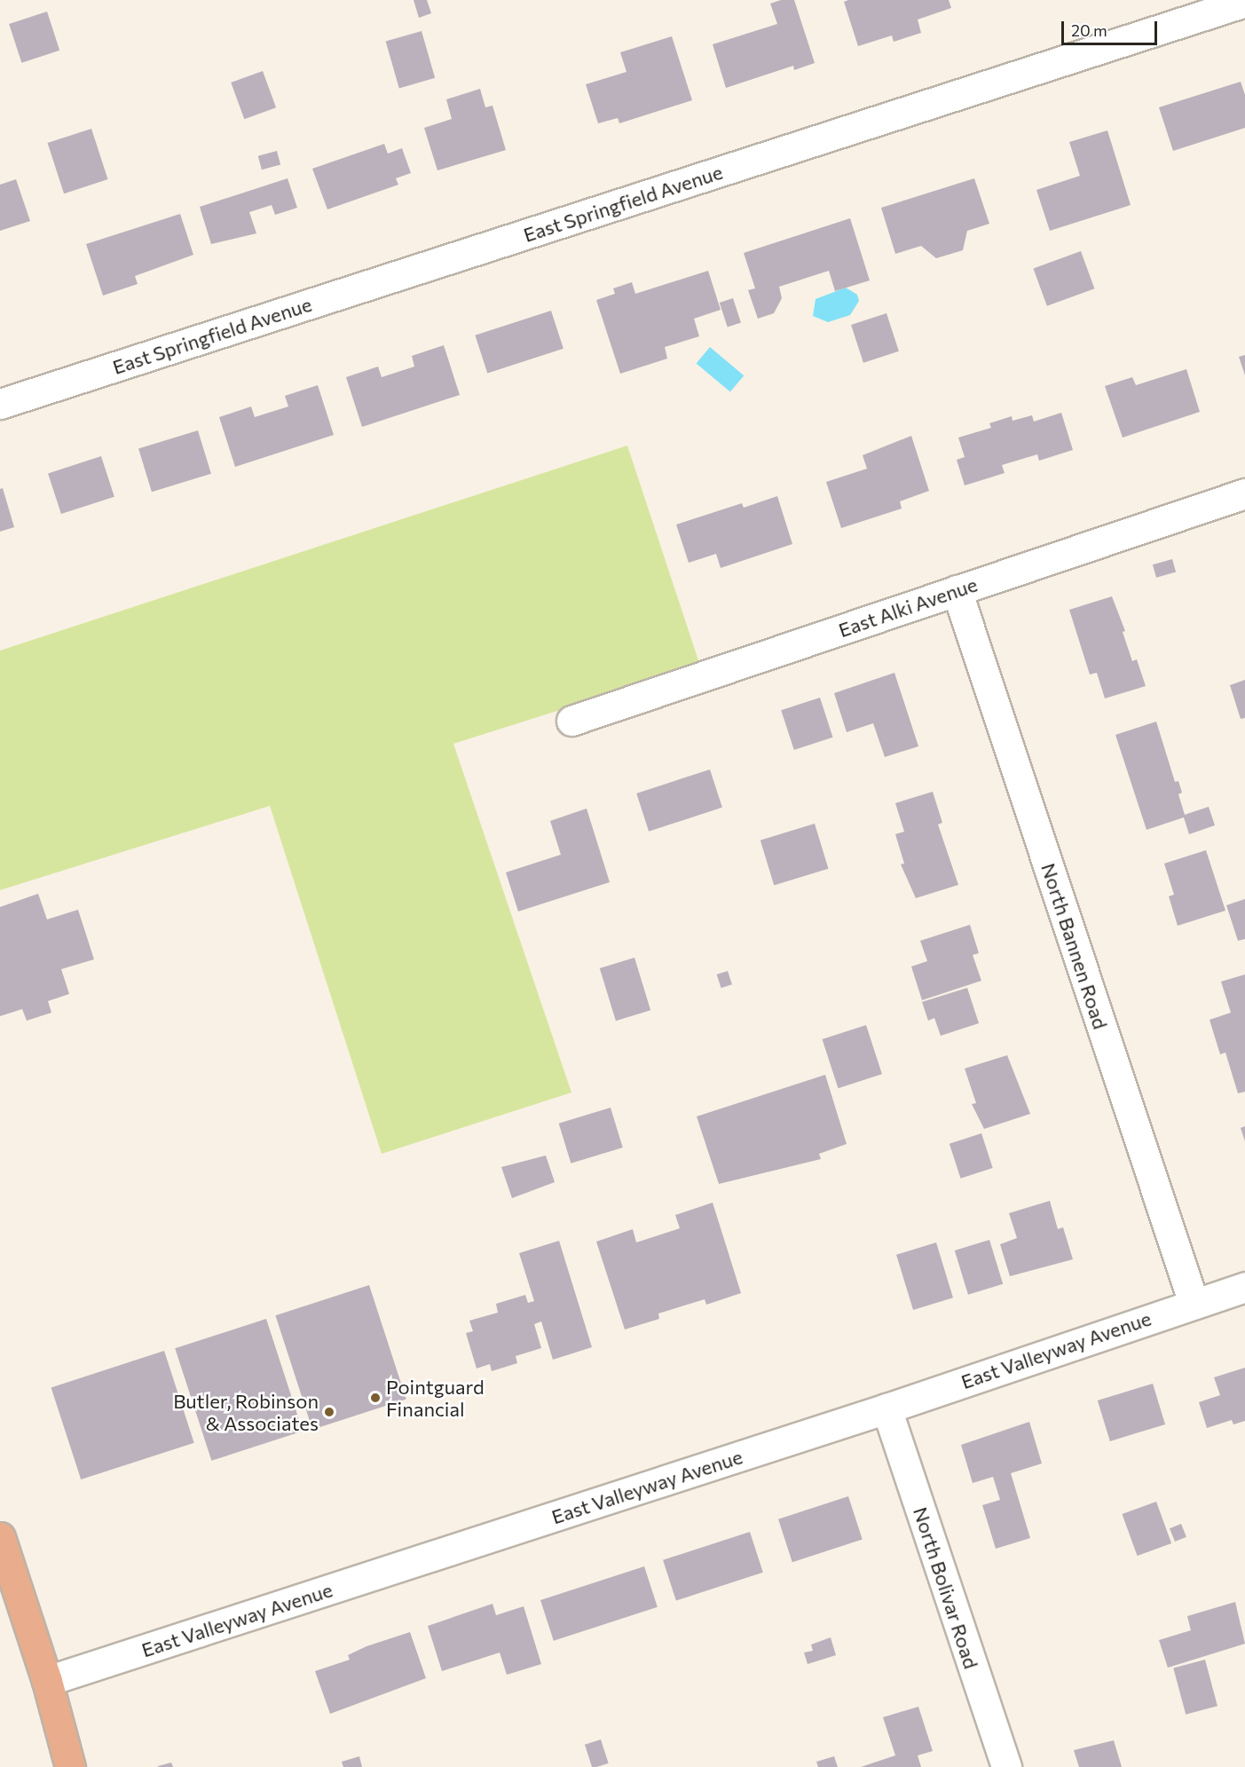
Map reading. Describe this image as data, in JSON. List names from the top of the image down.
{
  "streets": {
    "street": [
      "East Springfield Avenue",
      "East Alki Avenue",
      "North Bannen Road",
      "East Valleyway Avenue",
      "North Bolivar Road"
    ]
  },
  "crossings": [
    ["East Alki Avenue", "North Bannen Road"],
    ["North Bannen Road", "East Valleyway Avenue"],
    ["East Valleyway Avenue", "North Bolivar Road"]
  ],
  "places": ["Pointguard Financial", "Butler, Robinson & Associates"],
  "scale_bar": "20 m"
}
